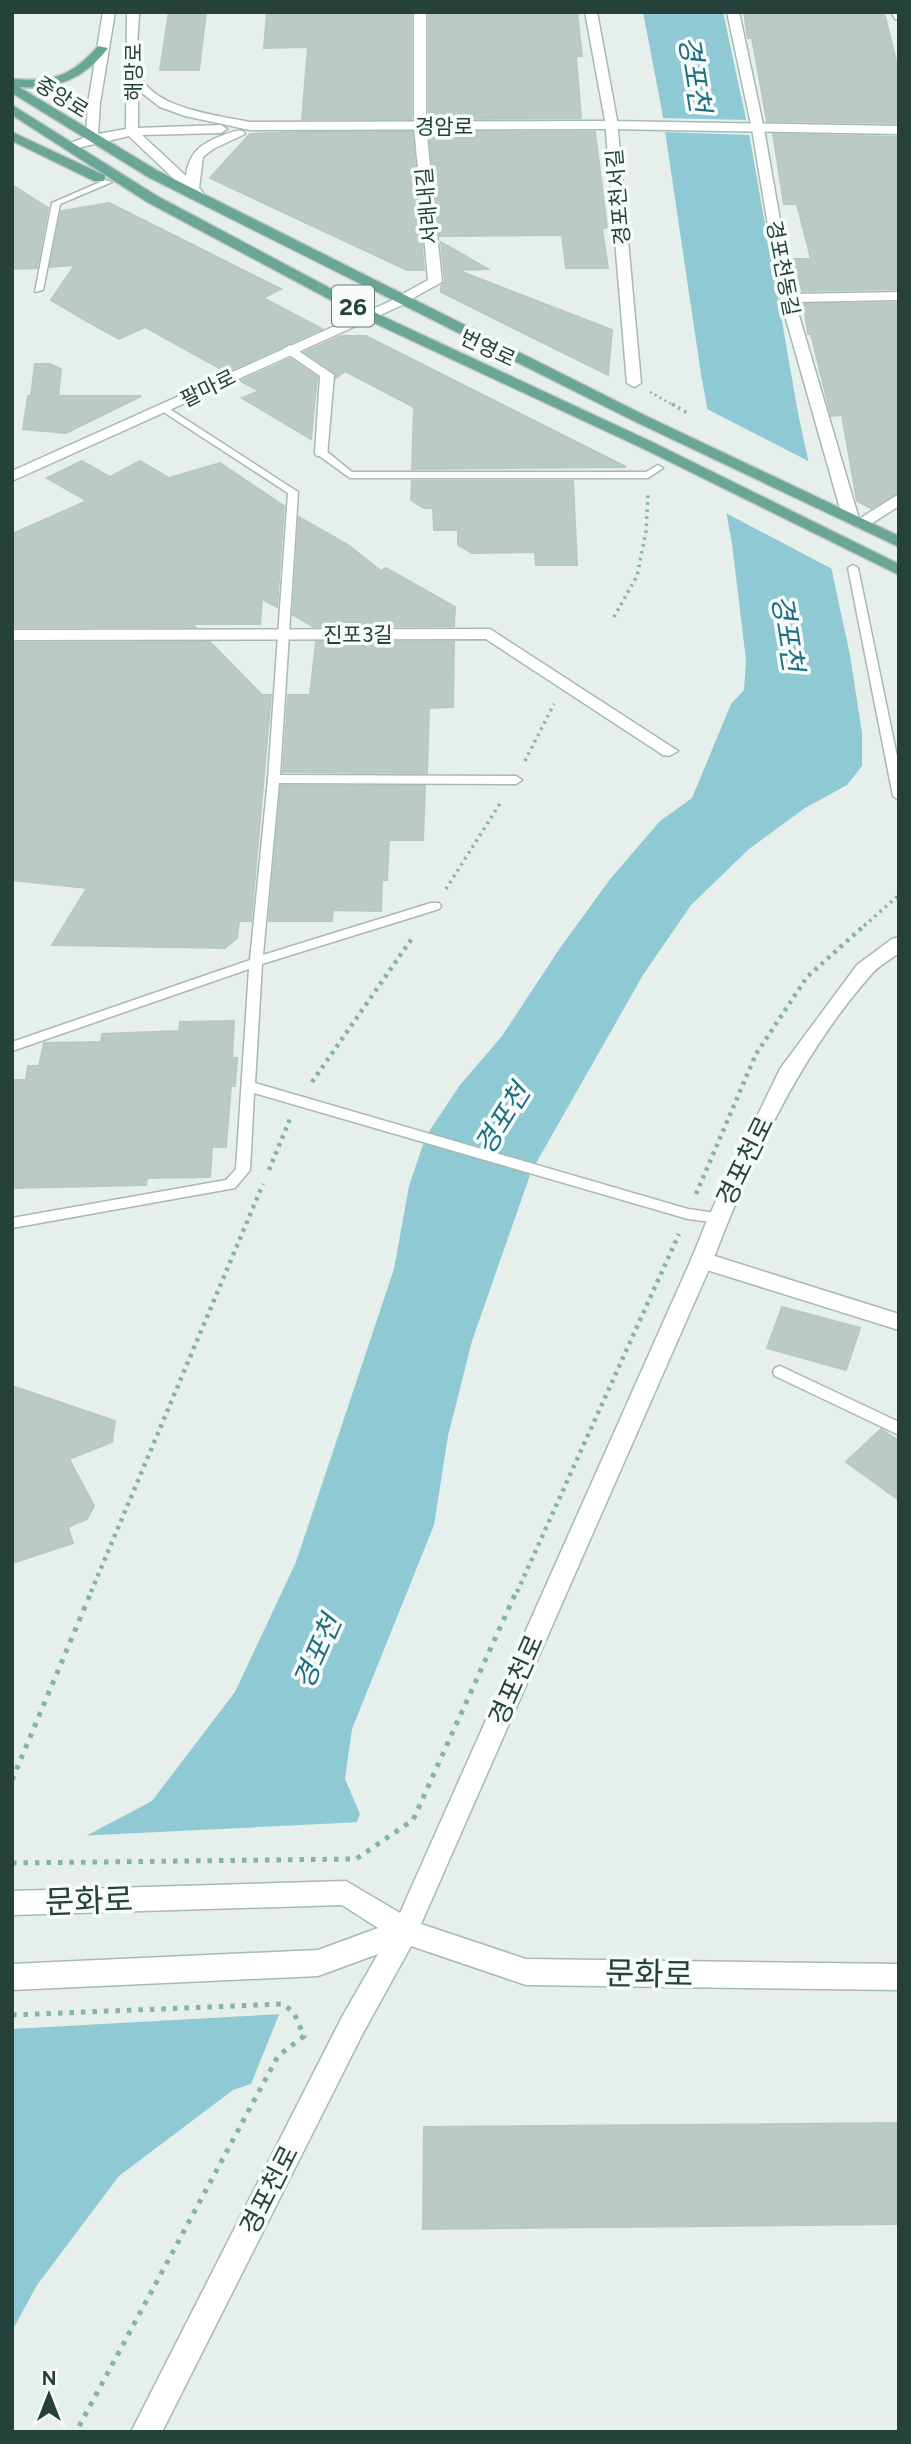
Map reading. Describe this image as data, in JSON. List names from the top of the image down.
{
  "streets": {
    "main road": ["중앙로", "26", "번영로"],
    "street": [
      "해망로",
      "경암로",
      "경포천서길",
      "서래내길",
      "경포천동길",
      "팔마로",
      "진포3길",
      "경포천로",
      "문화로"
    ]
  },
  "crossings": [
    ["해망로", "중앙로"],
    ["해망로", "번영로"],
    ["중앙로", "번영로"],
    ["경암로", "경포천서길"],
    ["경암로", "서래내길"],
    ["경암로", "경포천동길"],
    ["서래내길", "번영로"],
    ["서래내길", "팔마로"],
    ["경포천동길", "번영로"],
    ["번영로", "팔마로"],
    ["경포천로", "문화로"]
  ],
  "water": ["경포천"],
  "north": "top"
}
